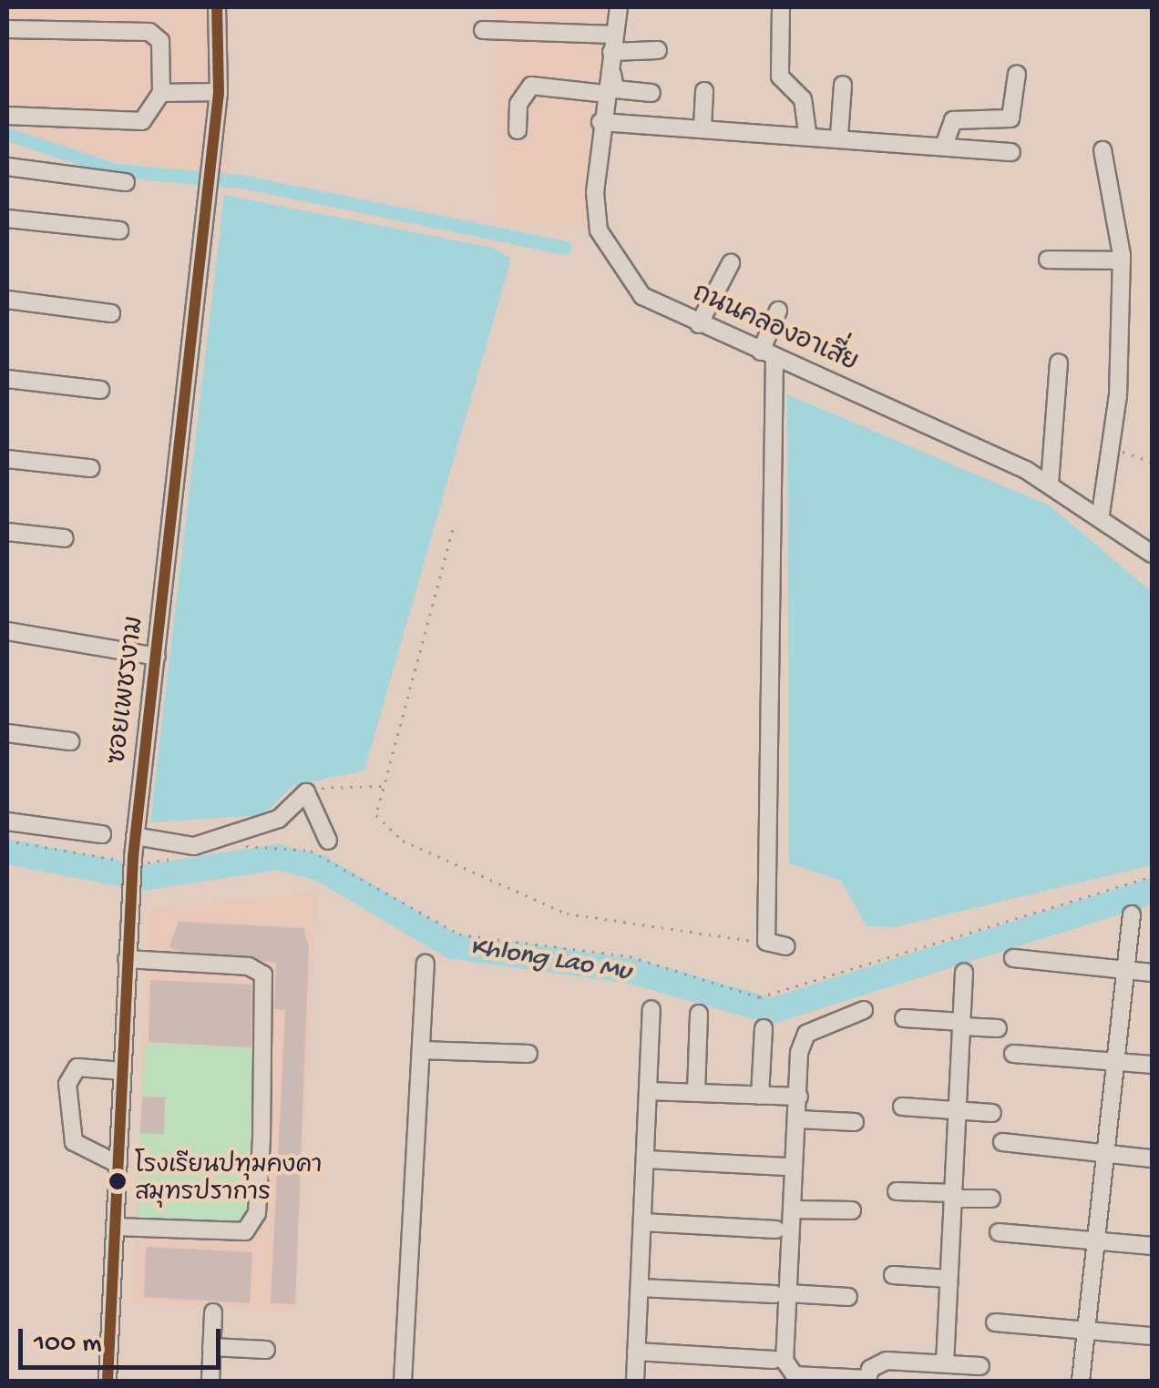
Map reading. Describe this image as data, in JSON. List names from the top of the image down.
{
  "streets": {
    "street": ["ถนนคลองอาเสี่ย", "ซอยเพชรงาม"]
  },
  "water": ["Khlong Lao Mu"],
  "places": ["โรงเรียนปทุมคงคา สมุทรปราการ"],
  "scale_bar": "100 m"
}
